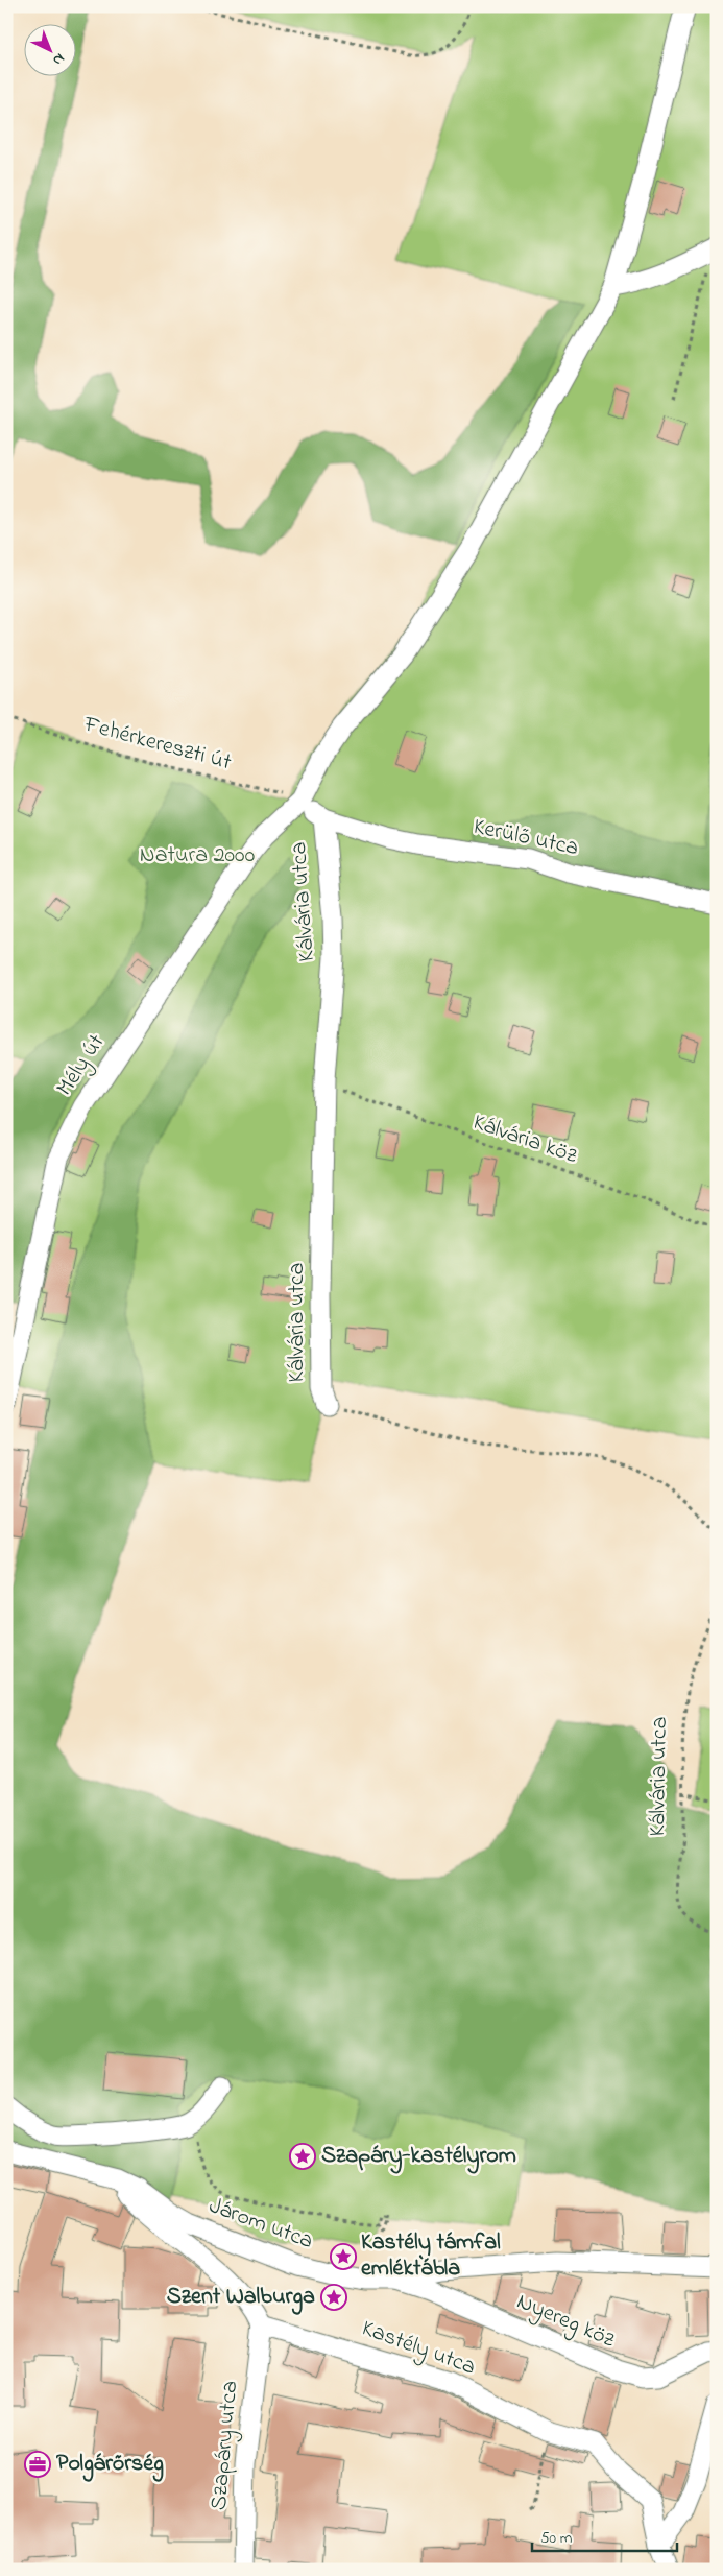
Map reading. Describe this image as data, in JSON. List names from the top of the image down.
{
  "streets": {
    "street": [
      "Kerülő utca",
      "Kálvária utca",
      "Mély út",
      "Járom utca",
      "Nyereg köz",
      "Kastély utca",
      "Szapáry utca"
    ],
    "path": ["Fehérkereszti út", "Kálvária köz"]
  },
  "crossings": [
    ["Fehérkereszti út", "Kerülő utca"],
    ["Fehérkereszti út", "Mély út"],
    ["Kerülő utca", "Kálvária utca"],
    ["Kerülő utca", "Mély út"],
    ["Kálvária utca", "Kálvária köz"],
    ["Járom utca", "Nyereg köz"],
    ["Kastély utca", "Szapáry utca"]
  ],
  "parks": ["Natura 2000"],
  "places": {
    "place": ["Szapáry-kastélyrom", "Kastély támfal emléktábla", "Szent Walburga"],
    "office": ["Polgárőrség"]
  },
  "scale_bar": "50 m",
  "north": "bottom right"
}
